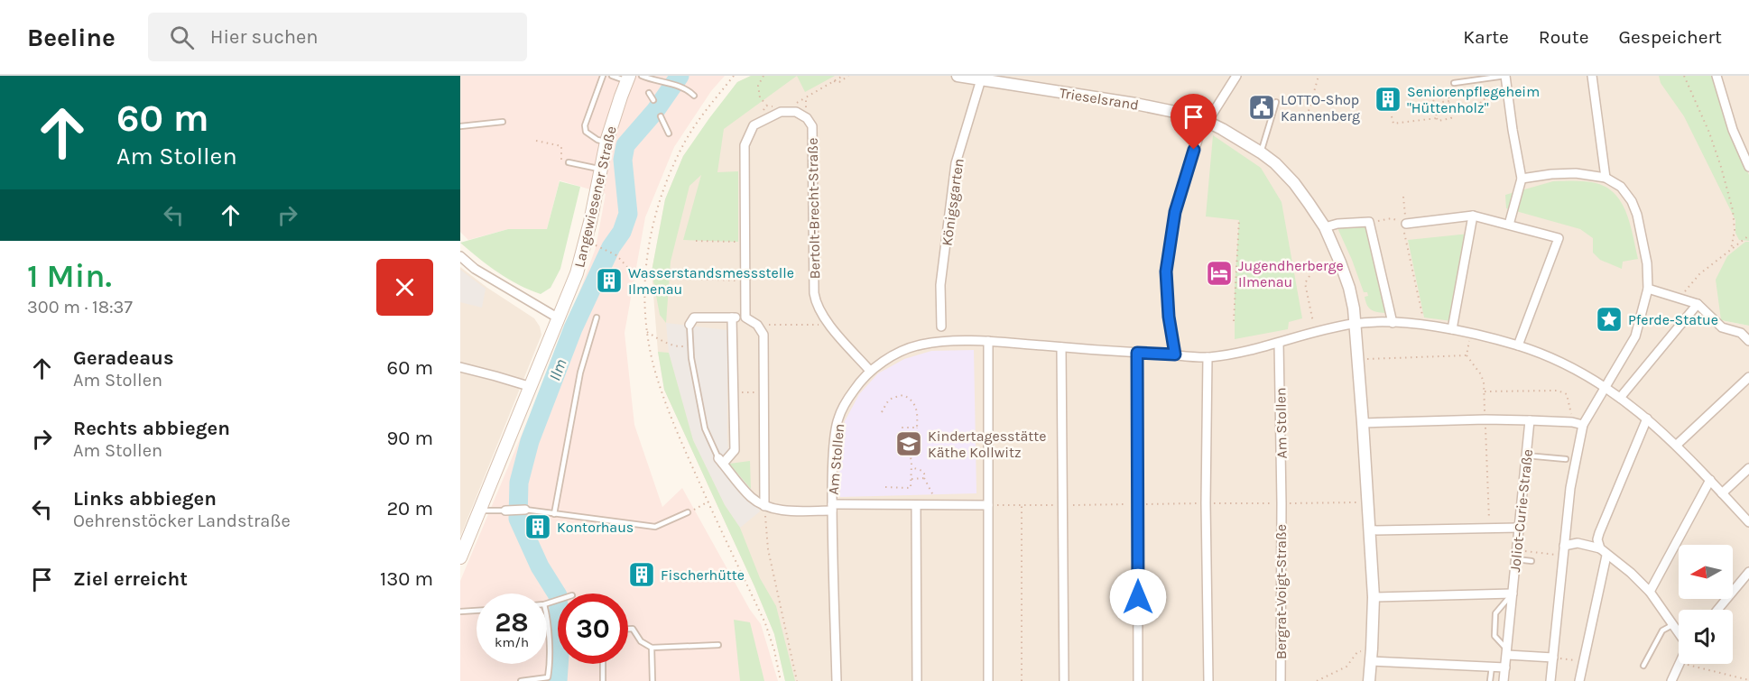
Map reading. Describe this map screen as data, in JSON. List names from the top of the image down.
{
  "streets": {
    "main road": ["Langewiesener Straße"],
    "street": [
      "Trieselsrand",
      "Königsgarten",
      "Bertolt-Brecht-Straße",
      "Am Stollen",
      "Joliot-Curie-Straße",
      "Bergrat-Voigt-Straße"
    ]
  },
  "crossings": [
    ["Trieselsrand", "Königsgarten"],
    ["Trieselsrand", "Am Stollen"],
    ["Trieselsrand", "Bergrat-Voigt-Straße"],
    ["Bertolt-Brecht-Straße", "Am Stollen"],
    ["Am Stollen", "Bergrat-Voigt-Straße"]
  ],
  "water": ["Ilm"],
  "places": {
    "building": [
      "Seniorenpflegeheim \"Hüttenholz\"",
      "Wasserstandsmessstelle Ilmenau",
      "Kontorhaus",
      "Fischerhütte"
    ],
    "public building": ["LOTTO-Shop Kannenberg"],
    "hotel": ["Jugendherberge Ilmenau"],
    "place": ["Pferde-Statue"],
    "school or university": ["Kindertagesstätte Käthe Kollwitz"]
  },
  "north": "left",
  "page": {
    "header": "Beeline",
    "search": "Hier suchen",
    "nav": ["Karte", "Route", "Gespeichert"],
    "turn": ["60 m", "Am Stollen"],
    "heading": ["1 Min.", "300 m · 18:37"],
    "list": [
      {
        "name": "Geradeaus",
        "note": "Am Stollen",
        "value": "60 m"
      },
      {
        "name": "Rechts abbiegen",
        "note": "Am Stollen",
        "value": "90 m"
      },
      {
        "name": "Links abbiegen",
        "note": "Oehrenstöcker Landstraße",
        "value": "20 m"
      },
      {
        "name": "Ziel erreicht",
        "value": "130 m"
      }
    ],
    "speed": "28 km/h",
    "limit": "30"
  }
}
